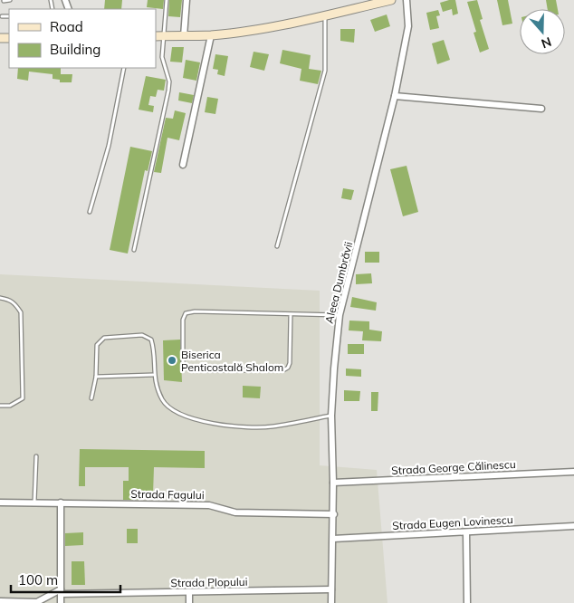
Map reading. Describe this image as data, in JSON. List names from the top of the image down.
{
  "streets": {
    "street": [
      "Aleea Dumbrăvii",
      "Strada George Călinescu",
      "Strada Fagului",
      "Strada Eugen Lovinescu",
      "Strada Plopului"
    ]
  },
  "crossings": [
    ["Aleea Dumbrăvii", "Strada George Călinescu"],
    ["Aleea Dumbrăvii", "Strada Fagului"],
    ["Aleea Dumbrăvii", "Strada Eugen Lovinescu"],
    ["Aleea Dumbrăvii", "Strada Plopului"]
  ],
  "places": ["Biserica Penticostală Shalom"],
  "legend": ["Road", "Building"],
  "scale_bar": "100 m",
  "north": "bottom"
}
